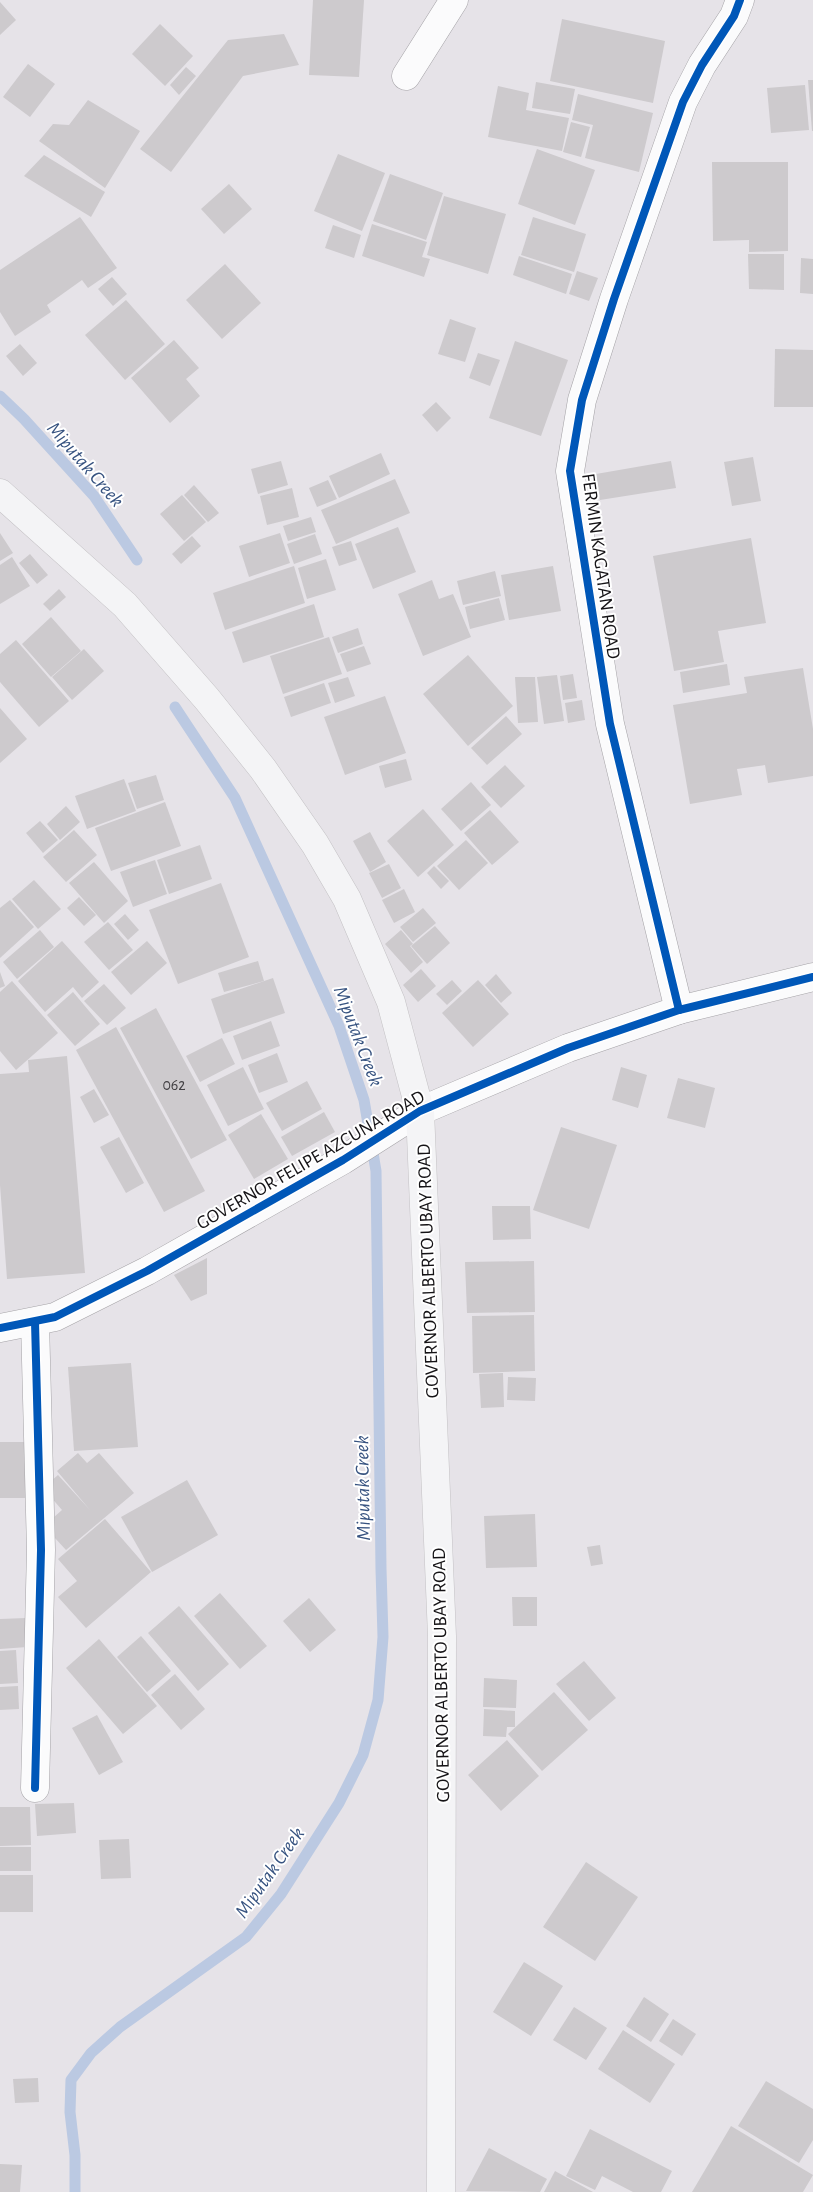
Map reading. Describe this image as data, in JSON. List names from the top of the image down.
{
  "streets": {
    "main road": ["GOVERNOR ALBERTO UBAY ROAD"],
    "street": ["FERMIN KAGATAN ROAD", "GOVERNOR FELIPE AZCUNA ROAD"]
  },
  "crossings": [
    ["FERMIN KAGATAN ROAD", "GOVERNOR FELIPE AZCUNA ROAD"],
    ["GOVERNOR FELIPE AZCUNA ROAD", "GOVERNOR ALBERTO UBAY ROAD"]
  ],
  "water": ["Miputak Creek"],
  "house_numbers": ["062"]
}
